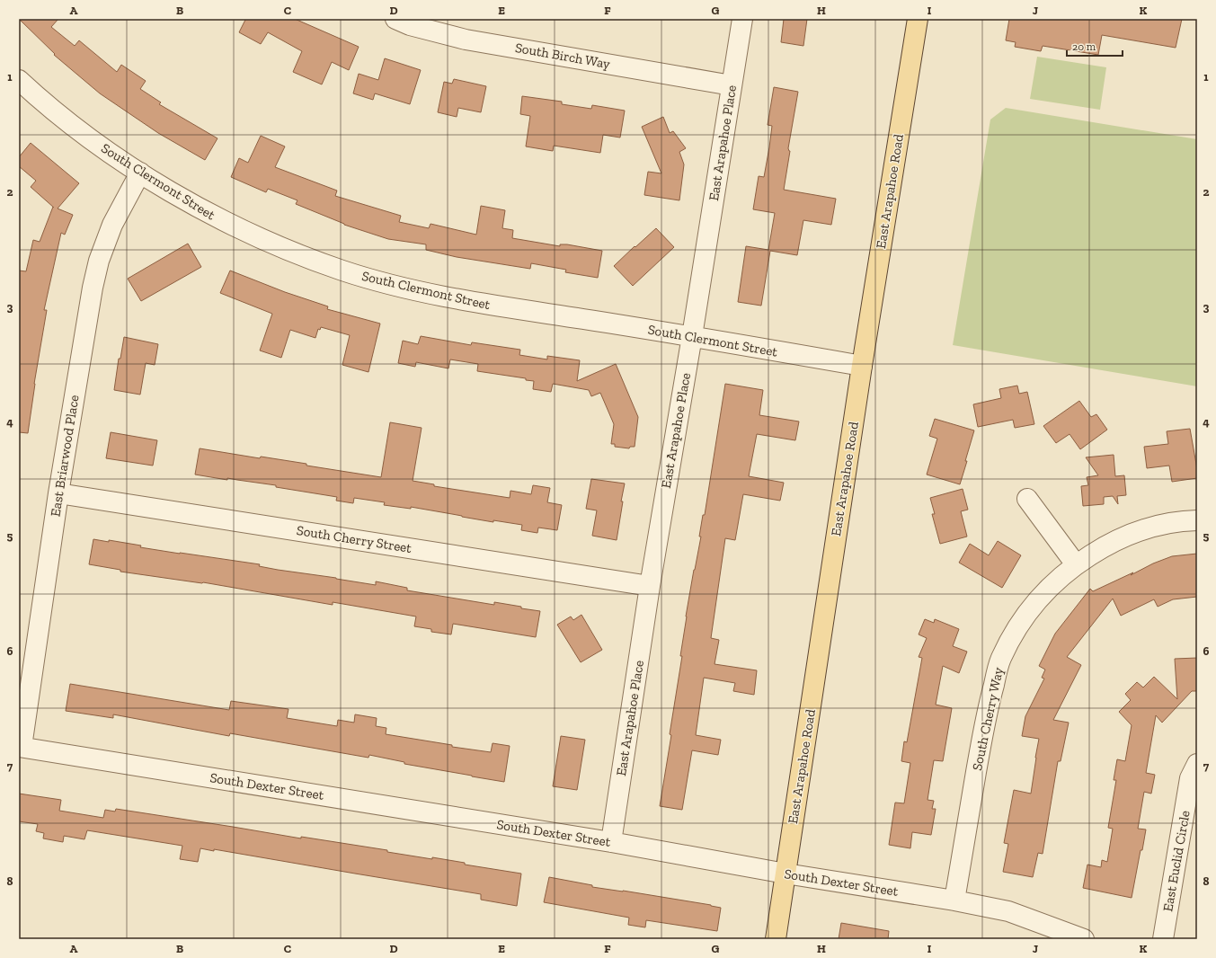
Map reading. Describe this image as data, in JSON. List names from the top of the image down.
{
  "streets": {
    "main road": ["East Arapahoe Road"],
    "street": [
      "South Birch Way",
      "East Arapahoe Place",
      "South Clermont Street",
      "East Briarwood Place",
      "South Cherry Street",
      "South Cherry Way",
      "South Dexter Street",
      "East Euclid Circle"
    ]
  },
  "crossings": [
    ["South Birch Way", "East Arapahoe Place"],
    ["East Arapahoe Place", "South Clermont Street"],
    ["East Arapahoe Place", "South Cherry Street"],
    ["East Arapahoe Place", "South Dexter Street"],
    ["South Clermont Street", "East Arapahoe Road"],
    ["South Clermont Street", "East Briarwood Place"],
    ["East Arapahoe Road", "South Dexter Street"],
    ["East Briarwood Place", "South Cherry Street"],
    ["East Briarwood Place", "South Dexter Street"],
    ["South Cherry Way", "South Dexter Street"]
  ],
  "scale_bar": "20 m",
  "grid": {
    "columns": [
      "A",
      "B",
      "C",
      "D",
      "E",
      "F",
      "G",
      "H",
      "I",
      "J",
      "K"
    ],
    "rows": [
      "1",
      "2",
      "3",
      "4",
      "5",
      "6",
      "7",
      "8"
    ]
  }
}
